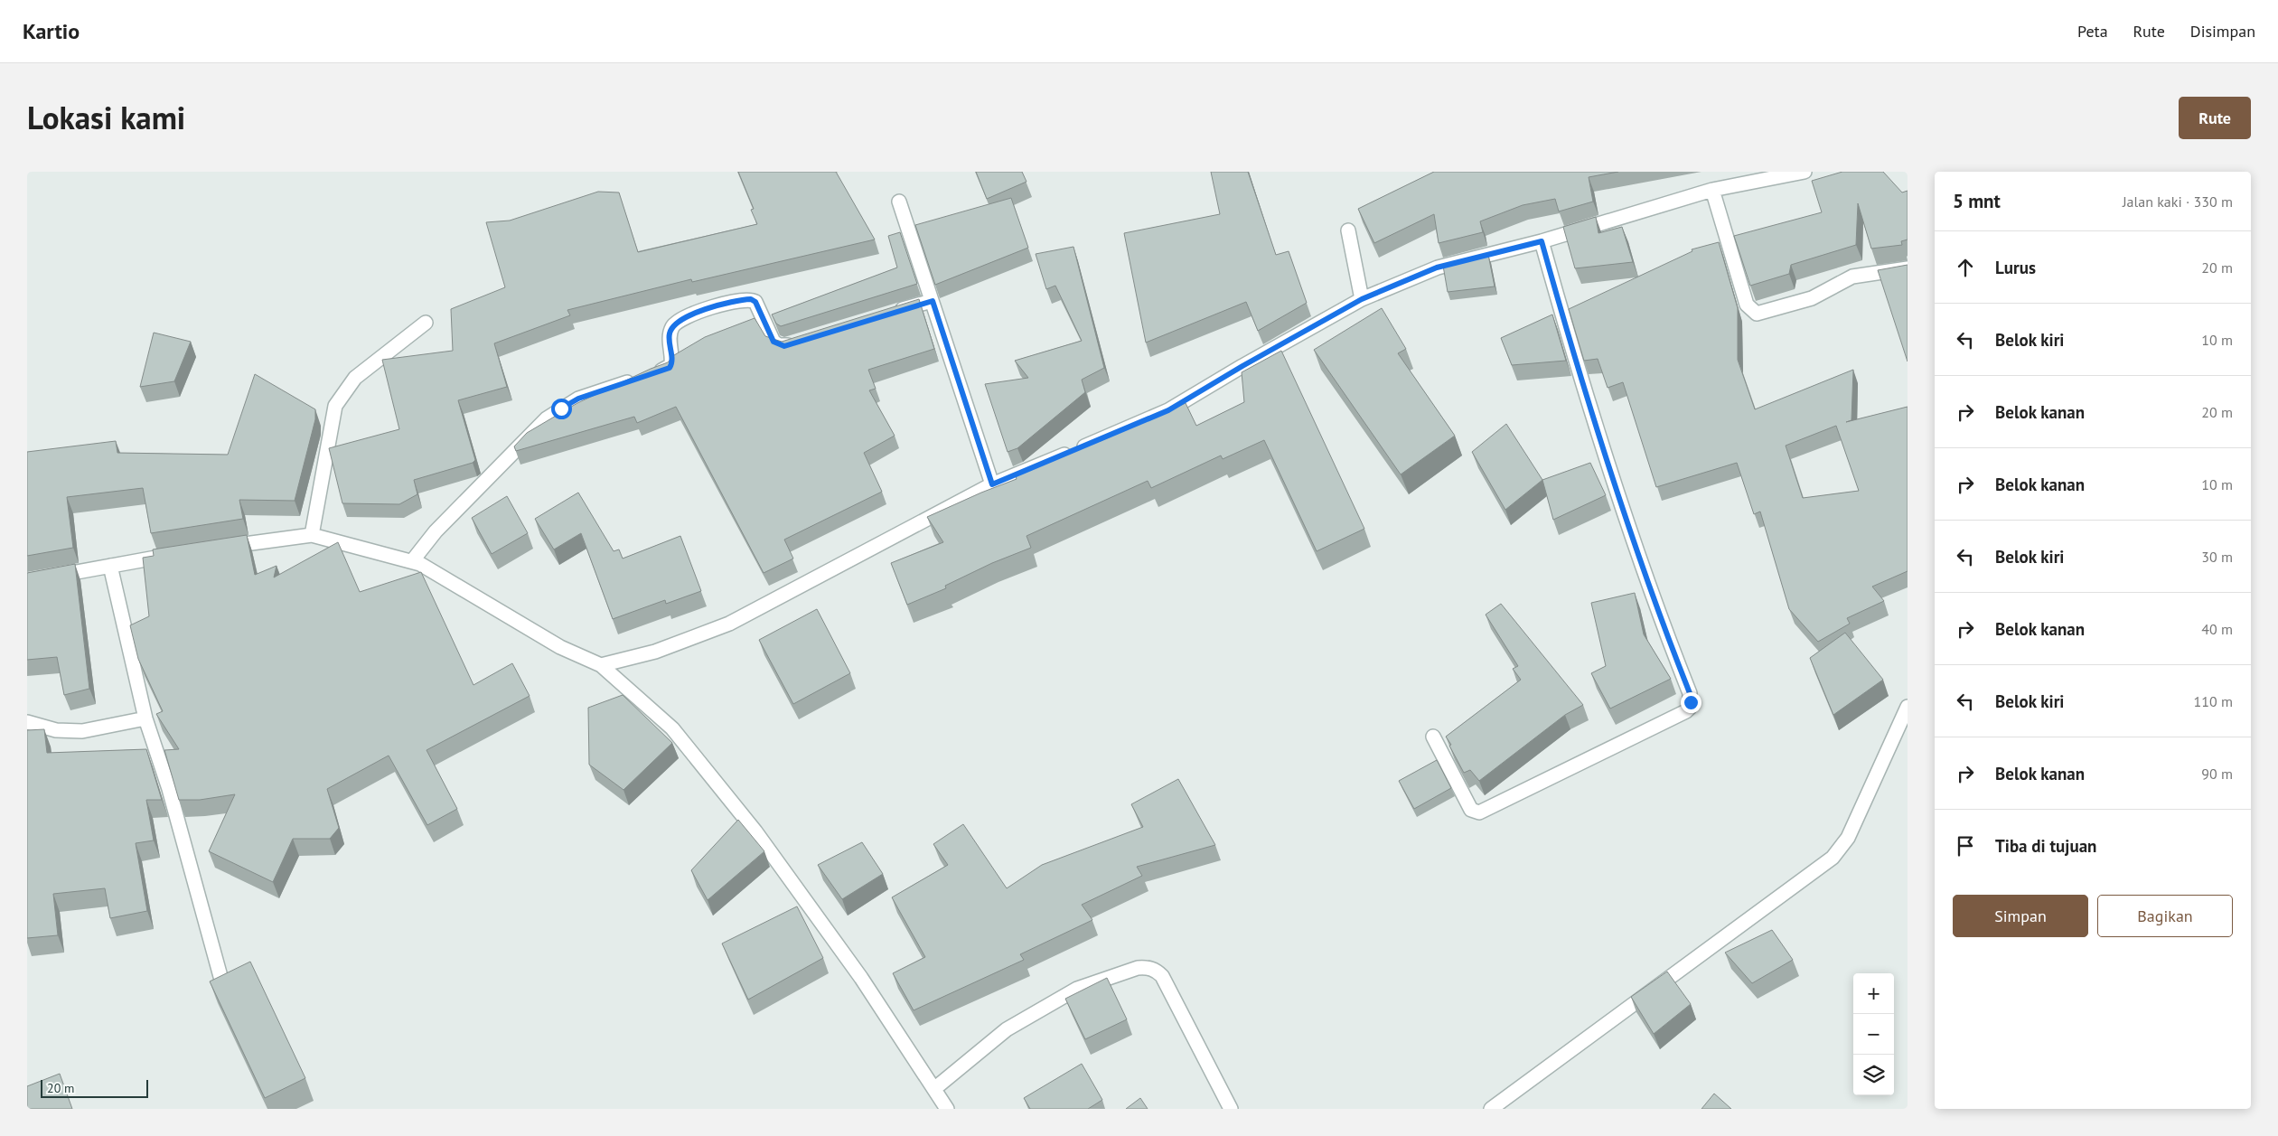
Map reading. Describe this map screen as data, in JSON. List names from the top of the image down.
{
  "scale_bar": "20 m",
  "page": {
    "header": "Kartio",
    "nav": ["Peta", "Rute", "Disimpan"],
    "title": "Lokasi kami",
    "buttons": [
      "Rute",
      ["Simpan", "Bagikan"]
    ],
    "heading": ["5 mnt", "Jalan kaki · 330 m"],
    "list": [
      ["Lurus", "20 m"],
      ["Belok kiri", "10 m"],
      ["Belok kanan", "20 m"],
      ["Belok kanan", "10 m"],
      ["Belok kiri", "30 m"],
      ["Belok kanan", "40 m"],
      ["Belok kiri", "110 m"],
      ["Belok kanan", "90 m"],
      "Tiba di tujuan"
    ],
    "map_buttons": ["+", "−"],
    "scale": "20 m"
  }
}
